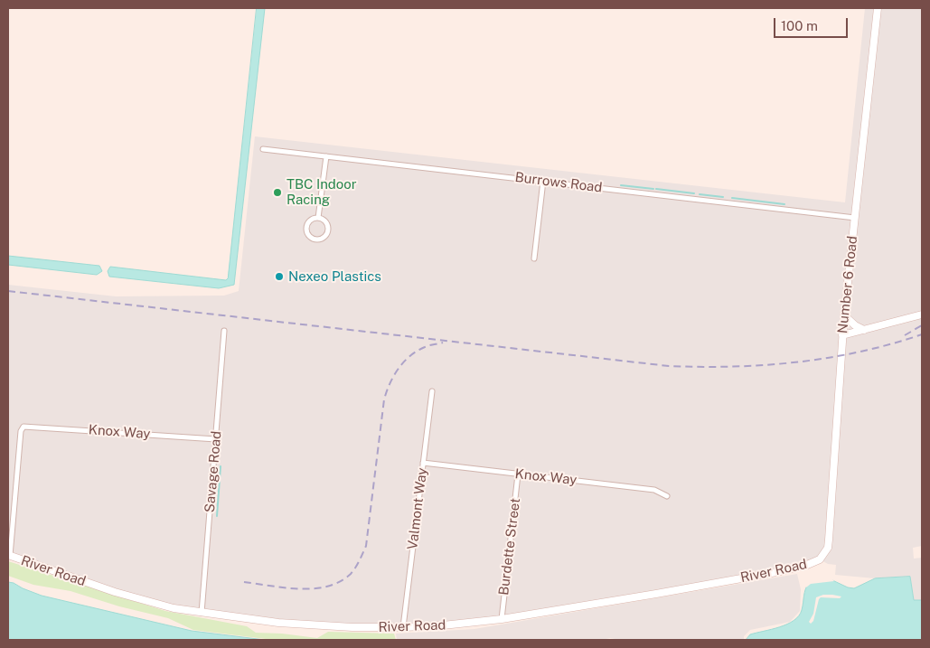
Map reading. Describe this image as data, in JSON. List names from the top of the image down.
{
  "streets": {
    "street": [
      "Burrows Road",
      "Number 6 Road",
      "Knox Way",
      "Savage Road",
      "Valmont Way",
      "Burdette Street",
      "River Road"
    ]
  },
  "crossings": [
    ["Burrows Road", "Number 6 Road"],
    ["Number 6 Road", "River Road"],
    ["Knox Way", "Savage Road"],
    ["Knox Way", "Valmont Way"],
    ["Knox Way", "Burdette Street"],
    ["Knox Way", "River Road"],
    ["Savage Road", "River Road"],
    ["Valmont Way", "River Road"],
    ["Burdette Street", "River Road"]
  ],
  "places": ["TBC Indoor Racing", "Nexeo Plastics"],
  "scale_bar": "100 m"
}
